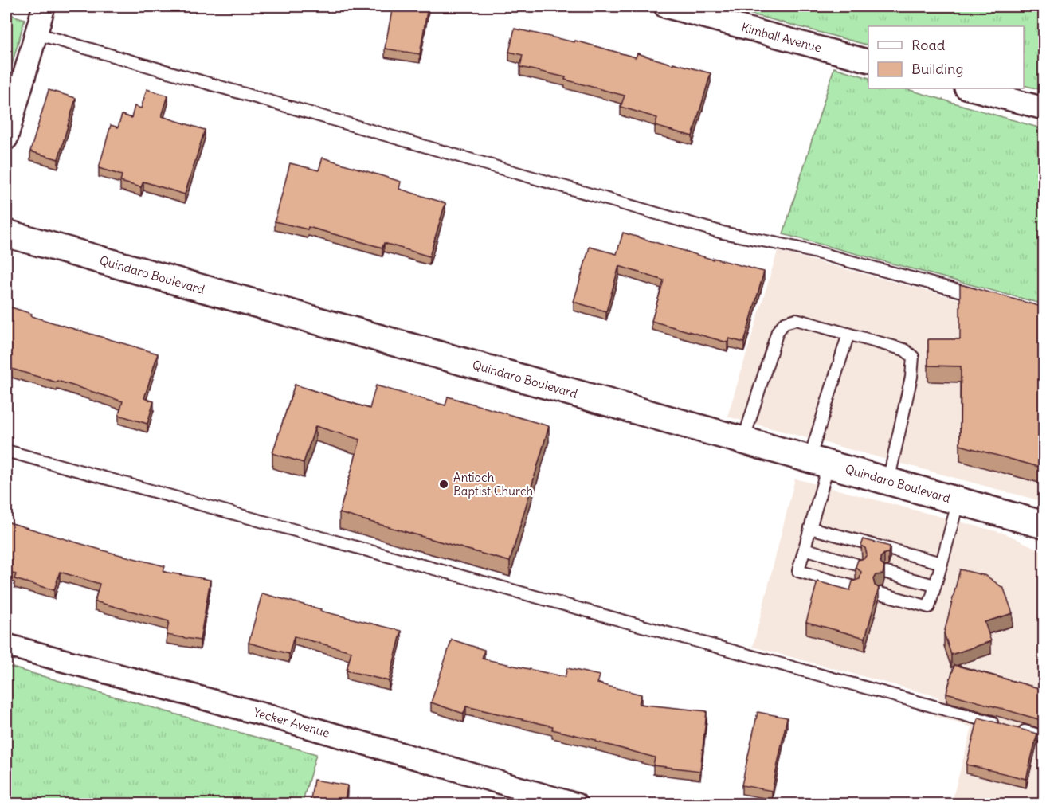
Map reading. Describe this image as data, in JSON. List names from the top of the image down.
{
  "streets": {
    "main road": ["Quindaro Boulevard"],
    "street": ["Kimball Avenue", "Yecker Avenue"]
  },
  "places": ["Antioch Baptist Church"],
  "legend": ["Road", "Building"]
}
